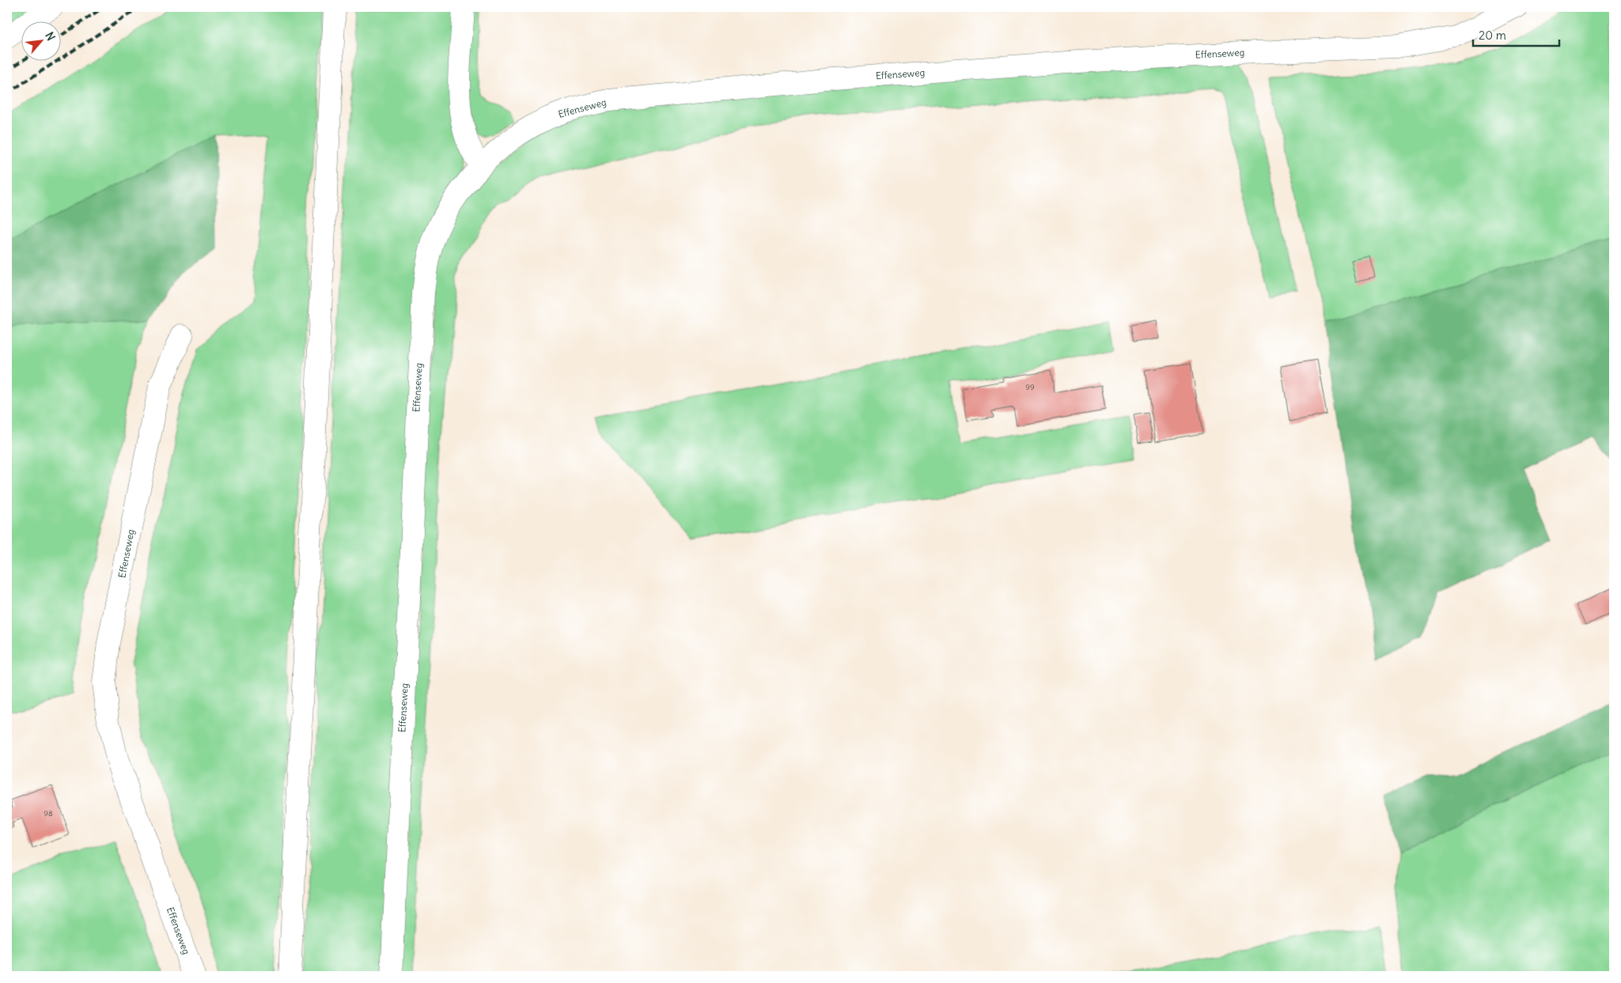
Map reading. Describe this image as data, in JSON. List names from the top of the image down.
{
  "streets": {
    "street": ["Effenseweg"]
  },
  "house_numbers": ["99", "98"],
  "scale_bar": "20 m",
  "north": "top right"
}
